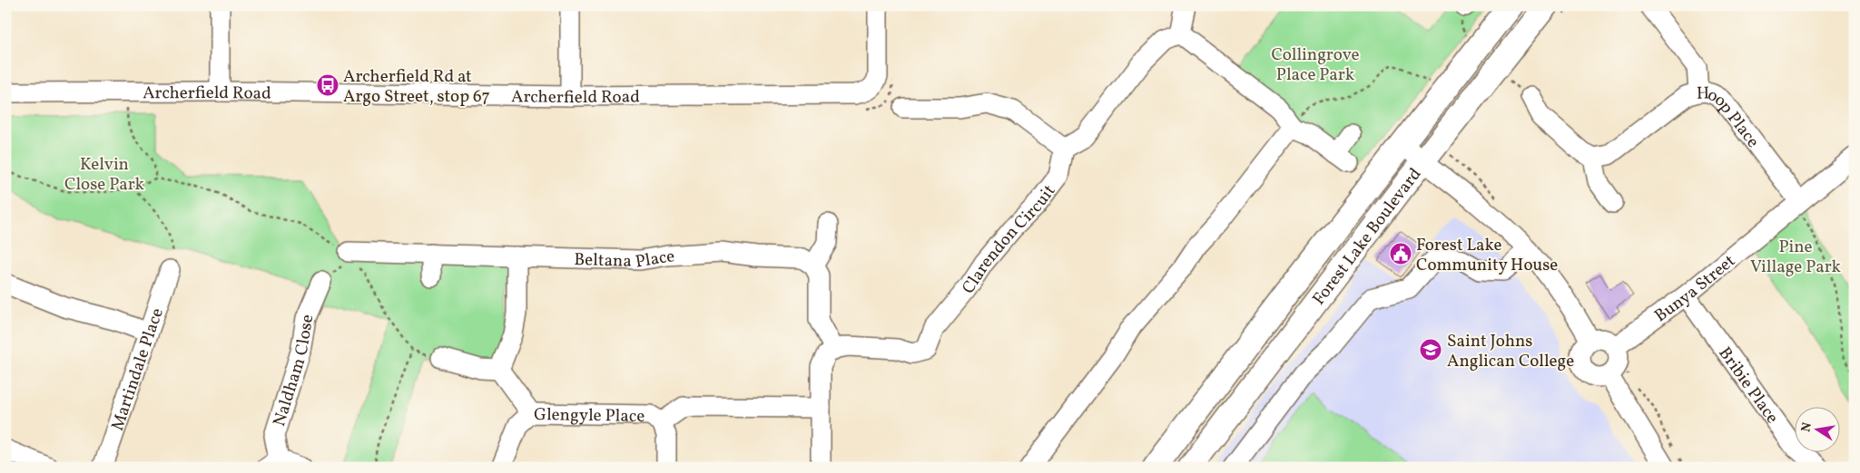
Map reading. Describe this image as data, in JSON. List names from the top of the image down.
{
  "streets": {
    "main road": ["Forest Lake Boulevard"],
    "street": [
      "Archerfield Road",
      "Hoop Place",
      "Clarendon Circuit",
      "Beltana Place",
      "Bunya Street",
      "Martindale Place",
      "Naldham Close",
      "Bribie Place",
      "Glengyle Place"
    ]
  },
  "crossings": [
    ["Hoop Place", "Bunya Street"],
    ["Bunya Street", "Bribie Place"]
  ],
  "parks": ["Collingrove Place Park", "Kelvin Close Park", "Pine Village Park"],
  "places": {
    "bus stop": ["Archerfield Rd at Argo Street, stop 67"],
    "public building": ["Forest Lake Community House"],
    "school or university": ["Saint Johns Anglican College"]
  },
  "north": "left"
}
